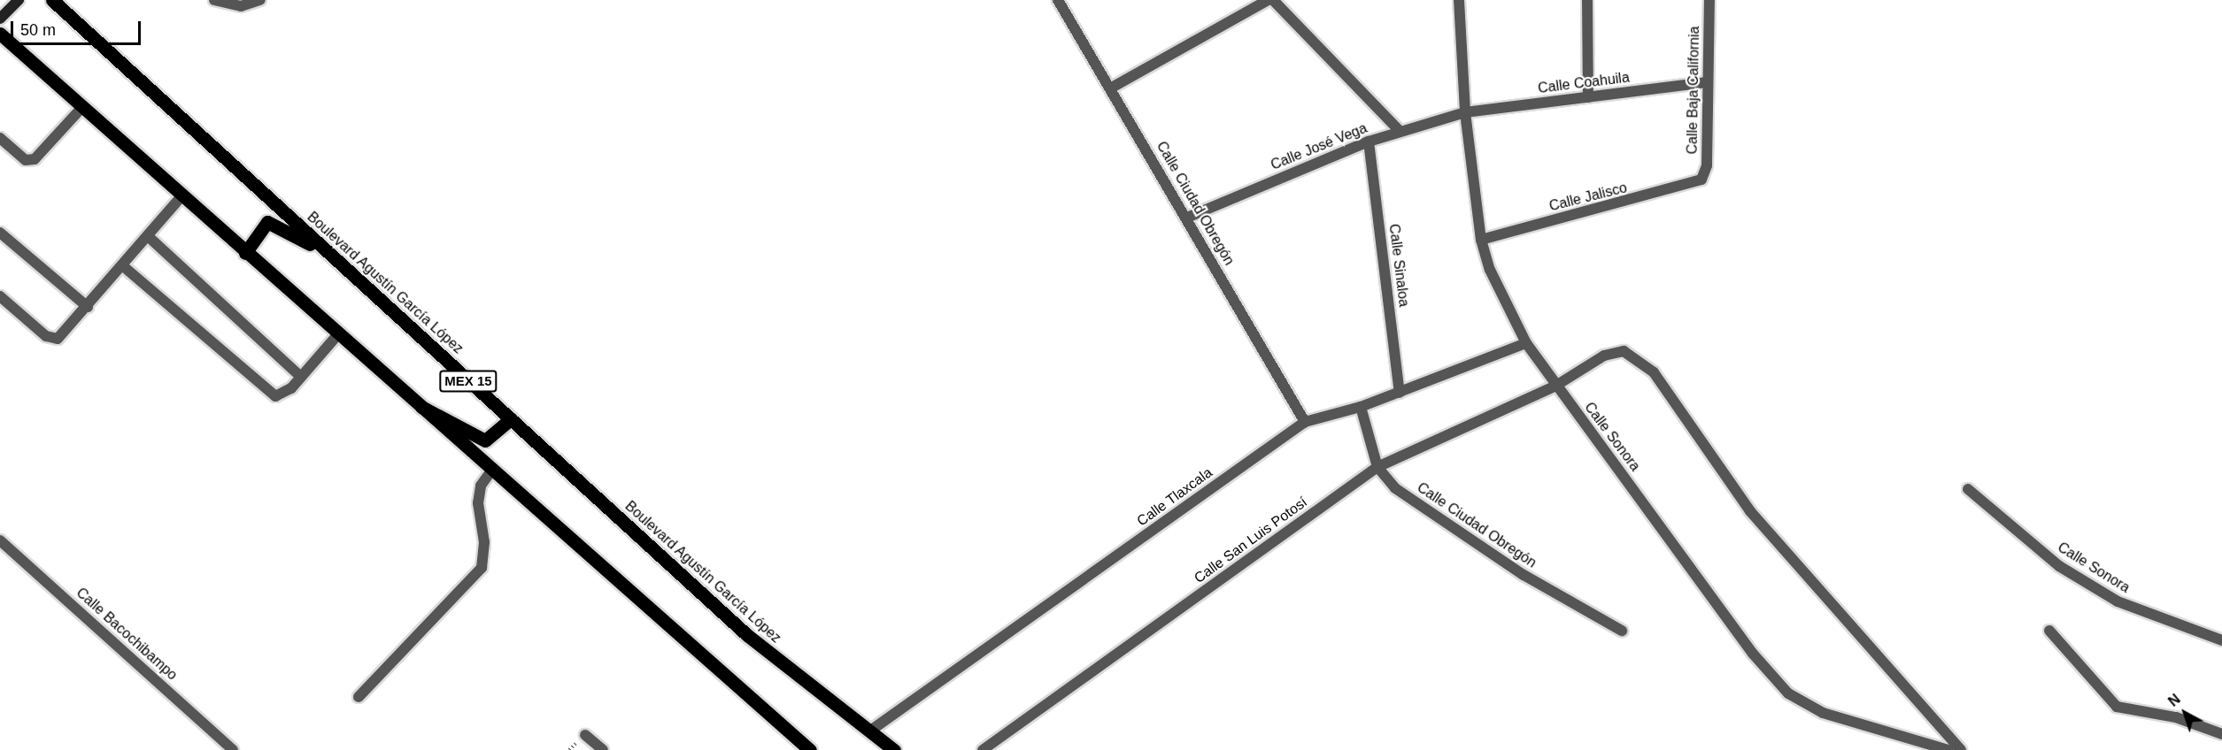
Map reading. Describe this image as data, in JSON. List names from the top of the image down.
{
  "streets": {
    "main road": ["Boulevard Agustín García López", "MEX 15"],
    "street": [
      "Calle Coahuila",
      "Calle Baja California",
      "Calle José Vega",
      "Calle Jalisco",
      "Calle Ciudad Obregón",
      "Calle Sinaloa",
      "Calle Sonora",
      "Calle Tlaxcala",
      "Calle San Luis Potosí",
      "Calle Bacochibampo"
    ]
  },
  "crossings": [
    ["Calle Coahuila", "Calle Baja California"],
    ["Calle Coahuila", "Calle José Vega"],
    ["Calle Coahuila", "Calle Sonora"],
    ["Calle Baja California", "Calle Jalisco"],
    ["Calle José Vega", "Calle Ciudad Obregón"],
    ["Calle José Vega", "Calle Sinaloa"],
    ["Calle José Vega", "Calle Sonora"],
    ["Calle Jalisco", "Calle Sonora"],
    ["Calle Ciudad Obregón", "Calle Tlaxcala"],
    ["Calle Ciudad Obregón", "Calle San Luis Potosí"],
    ["Calle Sinaloa", "Calle Tlaxcala"],
    ["Boulevard Agustín García López", "Calle Tlaxcala"],
    ["Calle Sonora", "Calle Tlaxcala"],
    ["Calle Sonora", "Calle San Luis Potosí"]
  ],
  "scale_bar": "50 m",
  "north": "top left"
}
